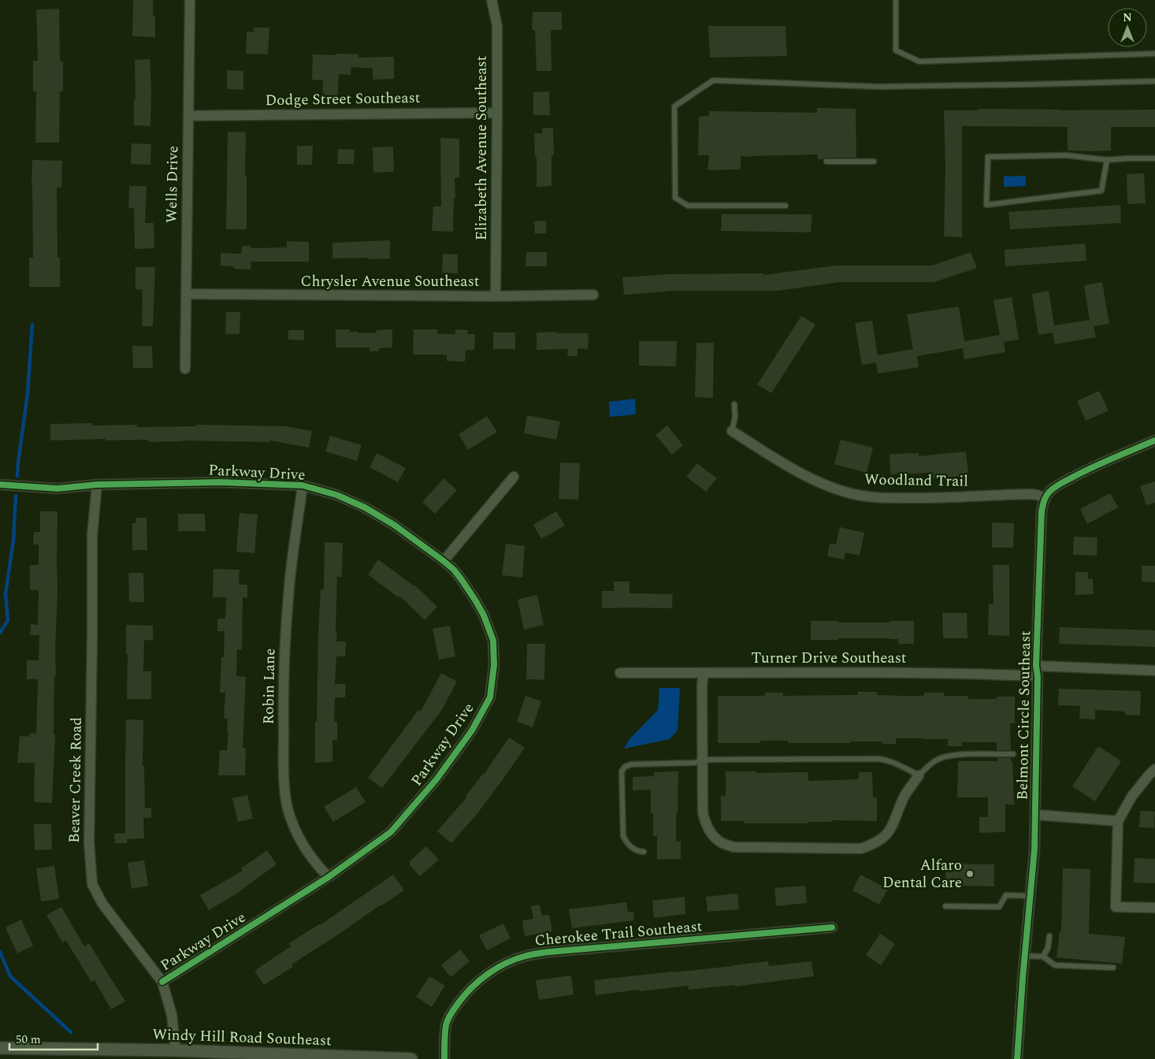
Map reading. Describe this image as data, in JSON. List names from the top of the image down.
{
  "streets": {
    "street": [
      "Dodge Street Southeast",
      "Elizabeth Avenue Southeast",
      "Wells Drive",
      "Chrysler Avenue Southeast",
      "Parkway Drive",
      "Woodland Trail",
      "Turner Drive Southeast",
      "Robin Lane",
      "Belmont Circle Southeast",
      "Beaver Creek Road",
      "Cherokee Trail Southeast",
      "Windy Hill Road Southeast"
    ]
  },
  "crossings": [
    ["Dodge Street Southeast", "Elizabeth Avenue Southeast"],
    ["Dodge Street Southeast", "Wells Drive"],
    ["Elizabeth Avenue Southeast", "Chrysler Avenue Southeast"],
    ["Wells Drive", "Chrysler Avenue Southeast"],
    ["Parkway Drive", "Robin Lane"],
    ["Parkway Drive", "Beaver Creek Road"],
    ["Woodland Trail", "Belmont Circle Southeast"],
    ["Turner Drive Southeast", "Belmont Circle Southeast"],
    ["Beaver Creek Road", "Windy Hill Road Southeast"]
  ],
  "places": ["Alfaro Dental Care"],
  "scale_bar": "50 m",
  "north": "top"
}
